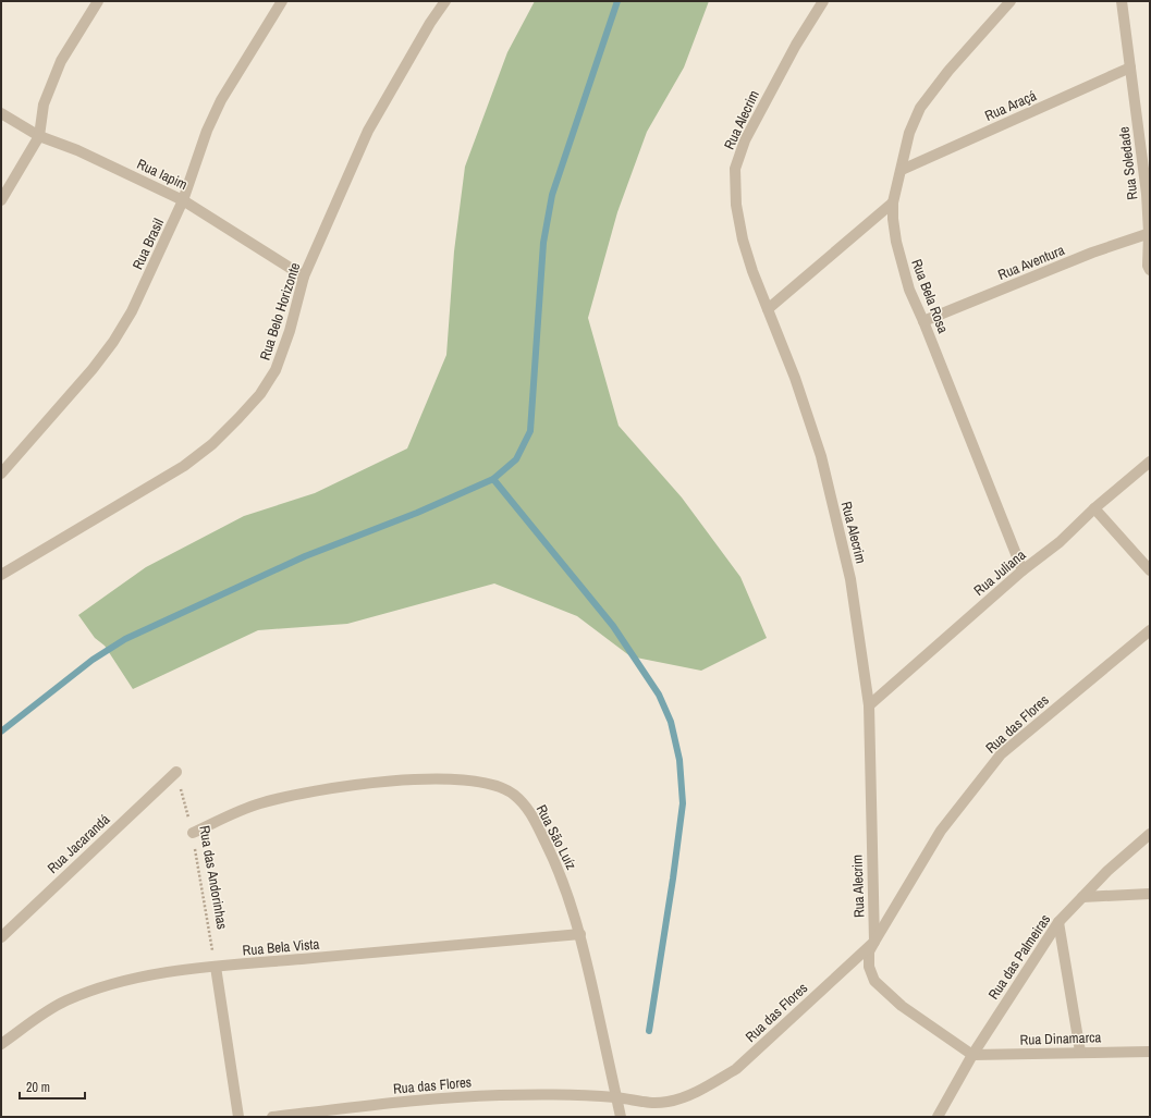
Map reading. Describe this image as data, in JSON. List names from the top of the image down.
{
  "streets": {
    "street": [
      "Rua Araçá",
      "Rua Alecrim",
      "Rua Soledade",
      "Rua Iapim",
      "Rua Brasil",
      "Rua Aventura",
      "Rua Bela Rosa",
      "Rua Belo Horizonte",
      "Rua Juliana",
      "Rua das Flores",
      "Rua São Luíz",
      "Rua Jacarandá",
      "Rua Bela Vista",
      "Rua das Palmeiras",
      "Rua Dinamarca"
    ],
    "path": ["Rua das Andorinhas"]
  },
  "crossings": [
    ["Rua Araçá", "Rua Soledade"],
    ["Rua Araçá", "Rua Bela Rosa"],
    ["Rua Alecrim", "Rua Juliana"],
    ["Rua Alecrim", "Rua das Flores"],
    ["Rua Alecrim", "Rua das Palmeiras"],
    ["Rua Alecrim", "Rua Dinamarca"],
    ["Rua Soledade", "Rua Aventura"],
    ["Rua Iapim", "Rua Brasil"],
    ["Rua Iapim", "Rua Belo Horizonte"],
    ["Rua Aventura", "Rua Bela Rosa"],
    ["Rua Bela Rosa", "Rua Juliana"],
    ["Rua das Flores", "Rua São Luíz"],
    ["Rua São Luíz", "Rua das Andorinhas"],
    ["Rua São Luíz", "Rua Bela Vista"],
    ["Rua Jacarandá", "Rua das Andorinhas"],
    ["Rua das Andorinhas", "Rua Bela Vista"],
    ["Rua das Palmeiras", "Rua Dinamarca"]
  ],
  "scale_bar": "20 m"
}
